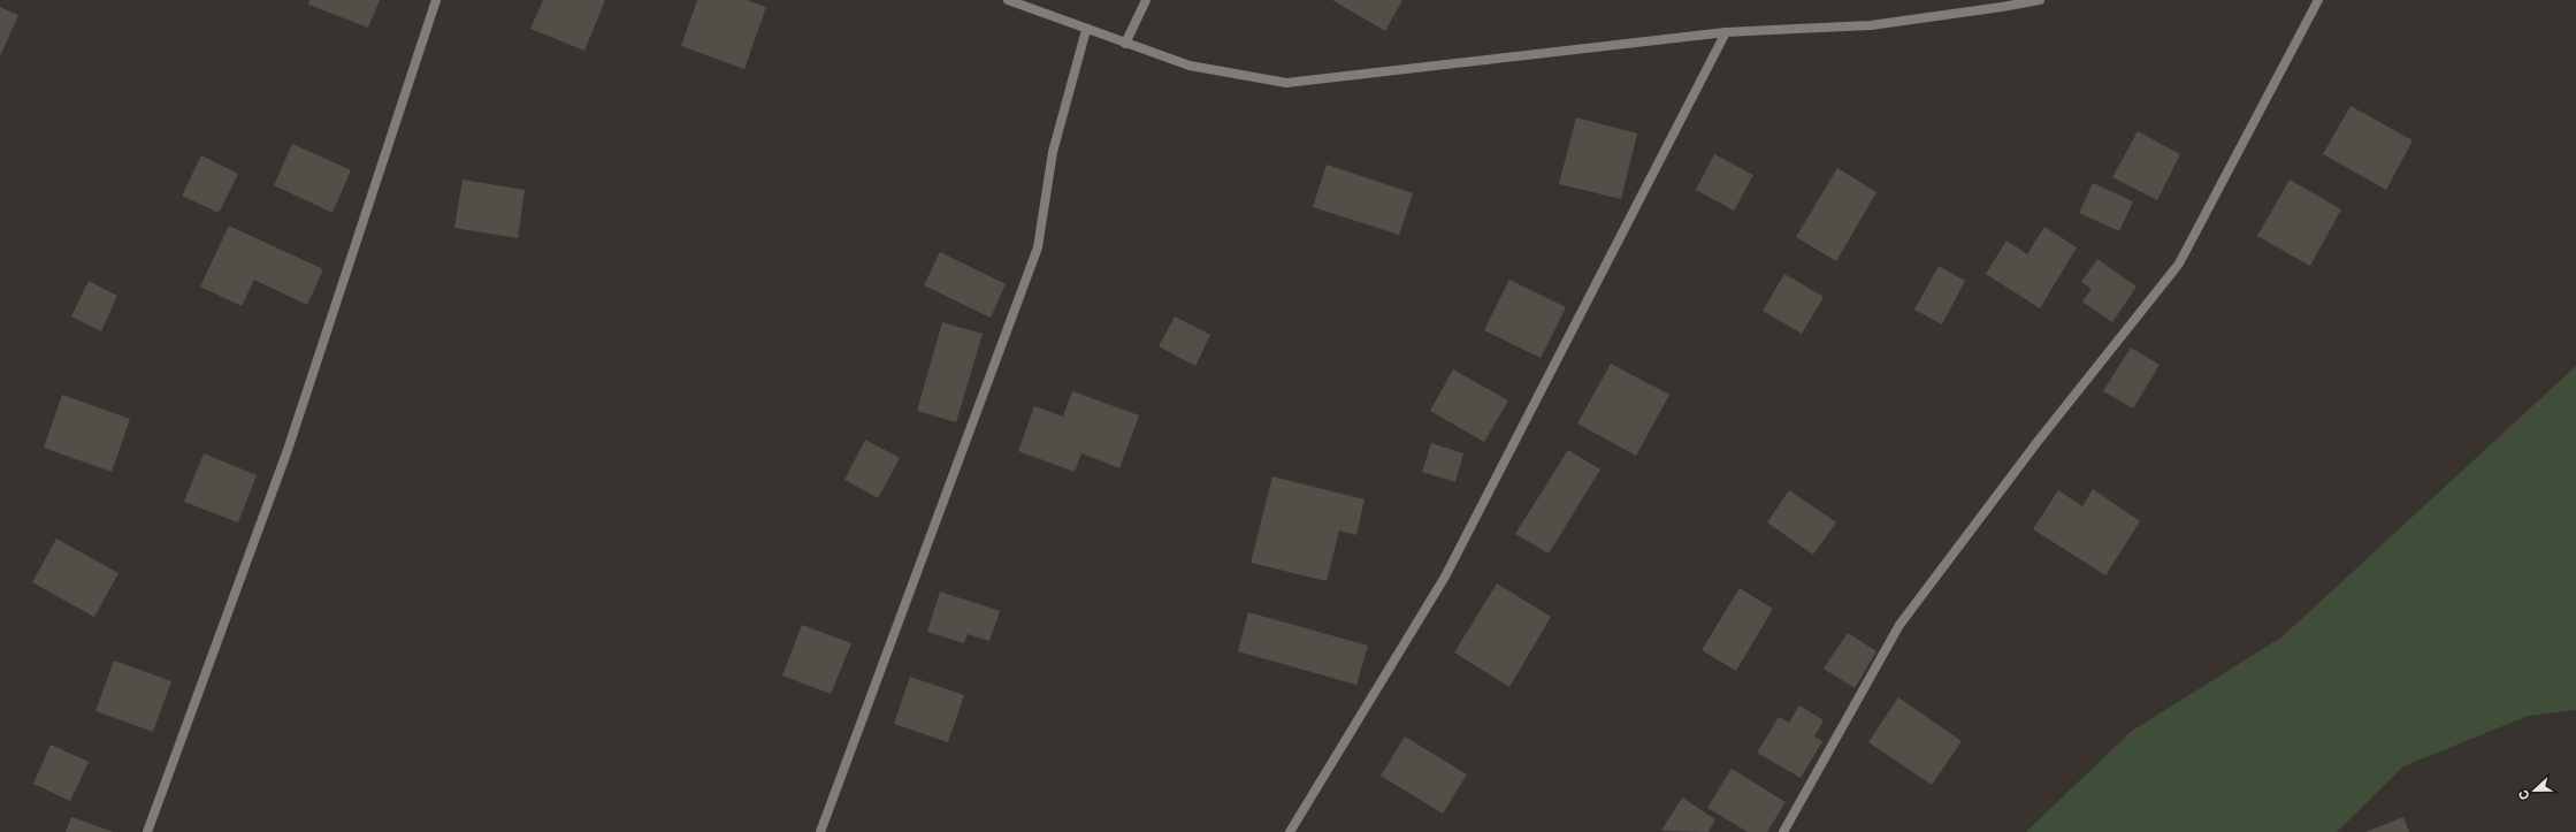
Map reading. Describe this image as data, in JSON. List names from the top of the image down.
{
  "north": "left"
}
